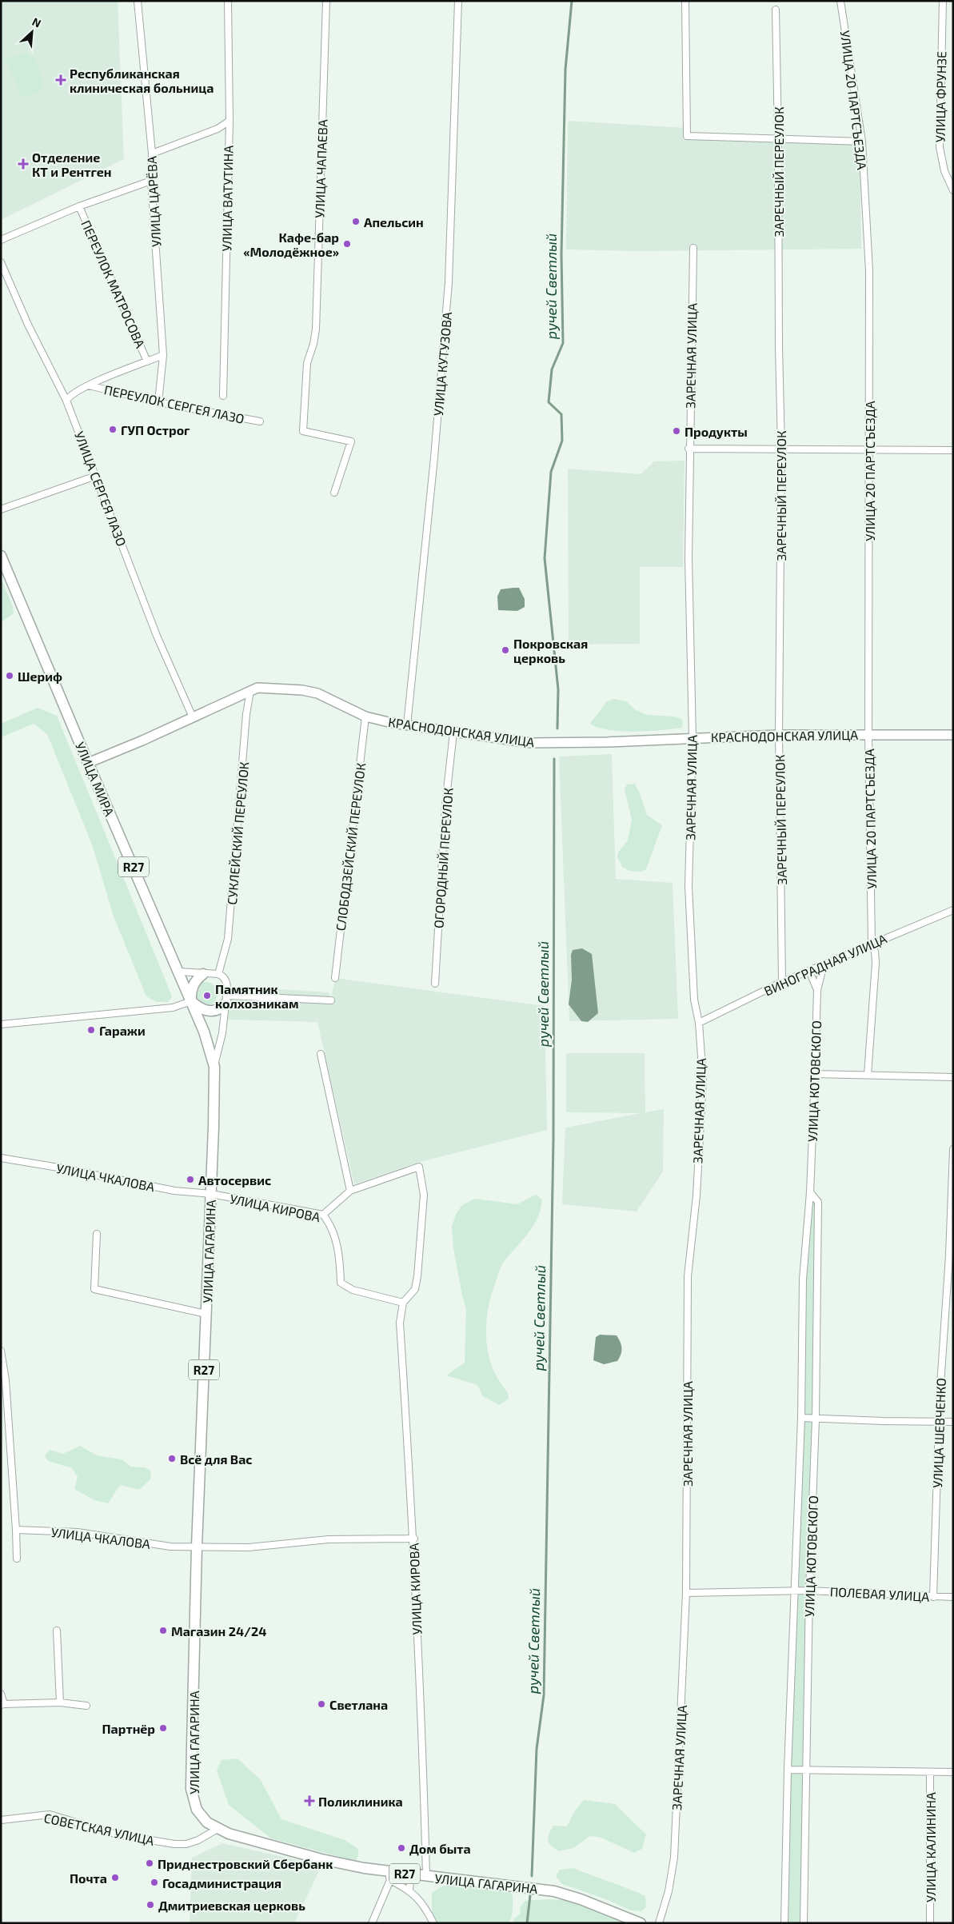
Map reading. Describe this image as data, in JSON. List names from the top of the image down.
{
  "streets": {
    "main road": ["УЛИЦА МИРА", "R27", "УЛИЦА ГАГАРИНА"],
    "street": [
      "УЛИЦА ФРУНЗЕ",
      "УЛИЦА 20 ПАРТСЪЕЗДА",
      "УЛИЦА ЧАПАЕВА",
      "ЗАРЕЧНЫЙ ПЕРЕУЛОК",
      "УЛИЦА ВАТУТИНА",
      "УЛИЦА ЦАРЁВА",
      "ПЕРЕУЛОК МАТРОСОВА",
      "ЗАРЕЧНАЯ УЛИЦА",
      "УЛИЦА КУТУЗОВА",
      "ПЕРЕУЛОК СЕРГЕЯ ЛАЗО",
      "УЛИЦА СЕРГЕЯ ЛАЗО",
      "КРАСНОДОНСКАЯ УЛИЦА",
      "СУКЛЕЙСКИЙ ПЕРЕУЛОК",
      "СЛОБОДЗЕЙСКИЙ ПЕРЕУЛОК",
      "ОГОРОДНЫЙ ПЕРЕУЛОК",
      "ВИНОГРАДНАЯ УЛИЦА",
      "УЛИЦА КОТОВСКОГО",
      "УЛИЦА ЧКАЛОВА",
      "УЛИЦА КИРОВА",
      "УЛИЦА ШЕВЧЕНКО",
      "ПОЛЕВАЯ УЛИЦА",
      "СОВЕТСКАЯ УЛИЦА",
      "УЛИЦА КАЛИНИНА"
    ]
  },
  "crossings": [
    ["УЛИЦА 20 ПАРТСЪЕЗДА", "КРАСНОДОНСКАЯ УЛИЦА"],
    ["УЛИЦА 20 ПАРТСЪЕЗДА", "ВИНОГРАДНАЯ УЛИЦА"],
    ["ЗАРЕЧНЫЙ ПЕРЕУЛОК", "КРАСНОДОНСКАЯ УЛИЦА"],
    ["ЗАРЕЧНЫЙ ПЕРЕУЛОК", "ВИНОГРАДНАЯ УЛИЦА"],
    ["УЛИЦА ЦАРЁВА", "ПЕРЕУЛОК СЕРГЕЯ ЛАЗО"],
    ["ПЕРЕУЛОК МАТРОСОВА", "ПЕРЕУЛОК СЕРГЕЯ ЛАЗО"],
    ["ЗАРЕЧНАЯ УЛИЦА", "КРАСНОДОНСКАЯ УЛИЦА"],
    ["ЗАРЕЧНАЯ УЛИЦА", "ВИНОГРАДНАЯ УЛИЦА"],
    ["ЗАРЕЧНАЯ УЛИЦА", "ПОЛЕВАЯ УЛИЦА"],
    ["УЛИЦА КУТУЗОВА", "КРАСНОДОНСКАЯ УЛИЦА"],
    ["ПЕРЕУЛОК СЕРГЕЯ ЛАЗО", "УЛИЦА СЕРГЕЯ ЛАЗО"],
    ["УЛИЦА СЕРГЕЯ ЛАЗО", "КРАСНОДОНСКАЯ УЛИЦА"],
    ["КРАСНОДОНСКАЯ УЛИЦА", "УЛИЦА МИРА"],
    ["КРАСНОДОНСКАЯ УЛИЦА", "СУКЛЕЙСКИЙ ПЕРЕУЛОК"],
    ["КРАСНОДОНСКАЯ УЛИЦА", "СЛОБОДЗЕЙСКИЙ ПЕРЕУЛОК"],
    ["КРАСНОДОНСКАЯ УЛИЦА", "ОГОРОДНЫЙ ПЕРЕУЛОК"],
    ["УЛИЦА МИРА", "СУКЛЕЙСКИЙ ПЕРЕУЛОК"],
    ["УЛИЦА МИРА", "УЛИЦА ГАГАРИНА"],
    ["СУКЛЕЙСКИЙ ПЕРЕУЛОК", "УЛИЦА ГАГАРИНА"],
    ["ВИНОГРАДНАЯ УЛИЦА", "УЛИЦА КОТОВСКОГО"],
    ["УЛИЦА КОТОВСКОГО", "ПОЛЕВАЯ УЛИЦА"],
    ["УЛИЦА ЧКАЛОВА", "УЛИЦА КИРОВА"],
    ["УЛИЦА ЧКАЛОВА", "УЛИЦА ГАГАРИНА"],
    ["УЛИЦА КИРОВА", "УЛИЦА ГАГАРИНА"],
    ["УЛИЦА ГАГАРИНА", "СОВЕТСКАЯ УЛИЦА"],
    ["УЛИЦА ШЕВЧЕНКО", "ПОЛЕВАЯ УЛИЦА"]
  ],
  "water": ["ручей Светлый"],
  "places": {
    "health": ["Республиканская клиническая больница", "Отделение КТ и Рентген", "Поликлиника"],
    "other": [
      "Апельсин",
      "Кафе-бар «Молодёжное»",
      "ГУП Острог",
      "Продукты",
      "Покровская церковь",
      "Шериф",
      "Памятник колхозникам",
      "Гаражи",
      "Автосервис",
      "Всё для Вас",
      "Магазин 24/24",
      "Светлана",
      "Партнёр",
      "Дом быта",
      "Приднестровский Сбербанк",
      "Почта",
      "Госадминистрация",
      "Дмитриевская церковь"
    ]
  },
  "north": "top right"
}
